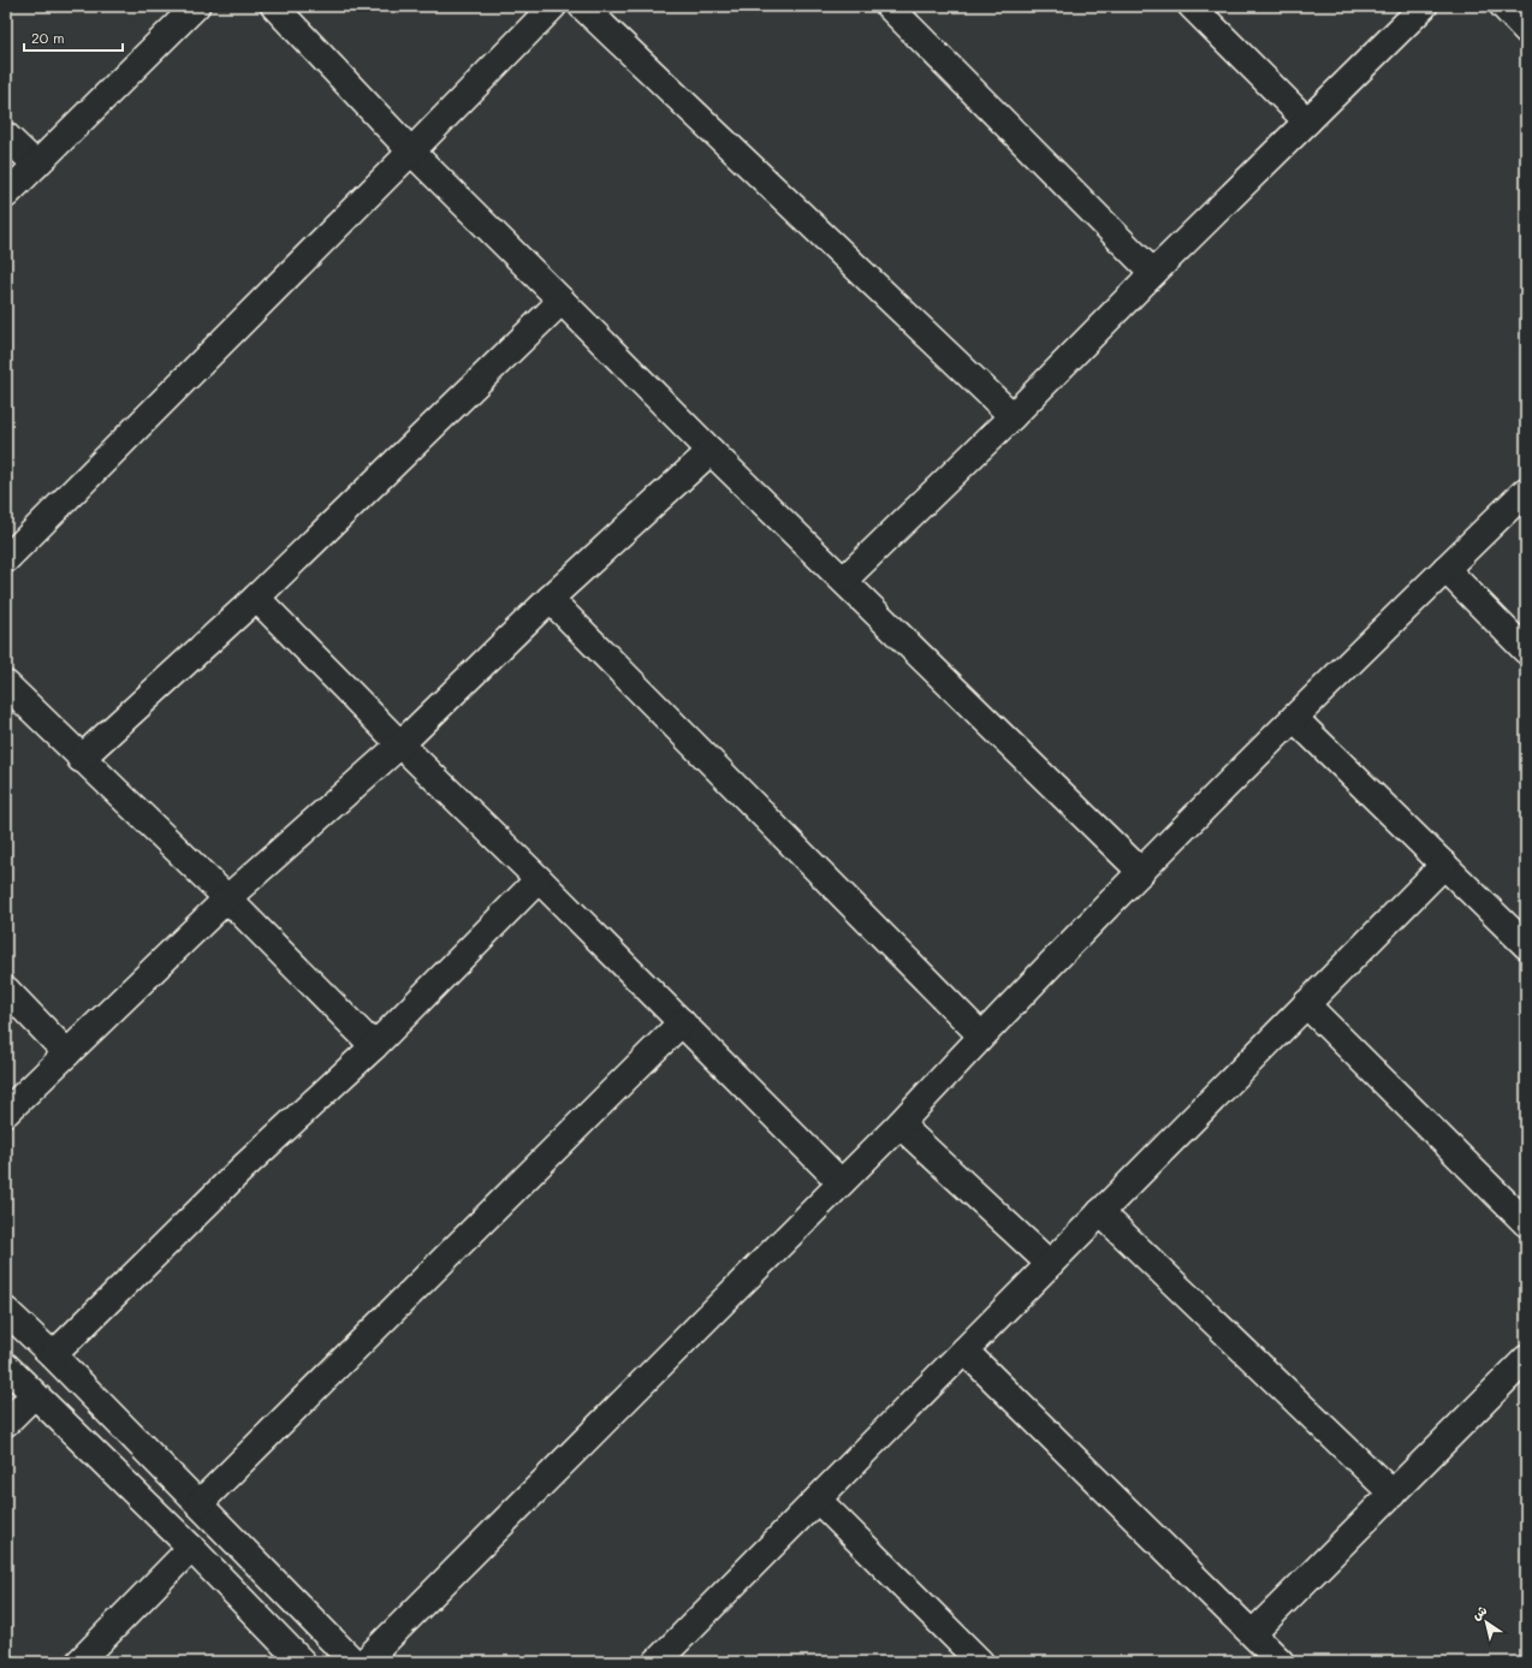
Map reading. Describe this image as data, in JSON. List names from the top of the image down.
{
  "scale_bar": "20 m",
  "north": "top left"
}
